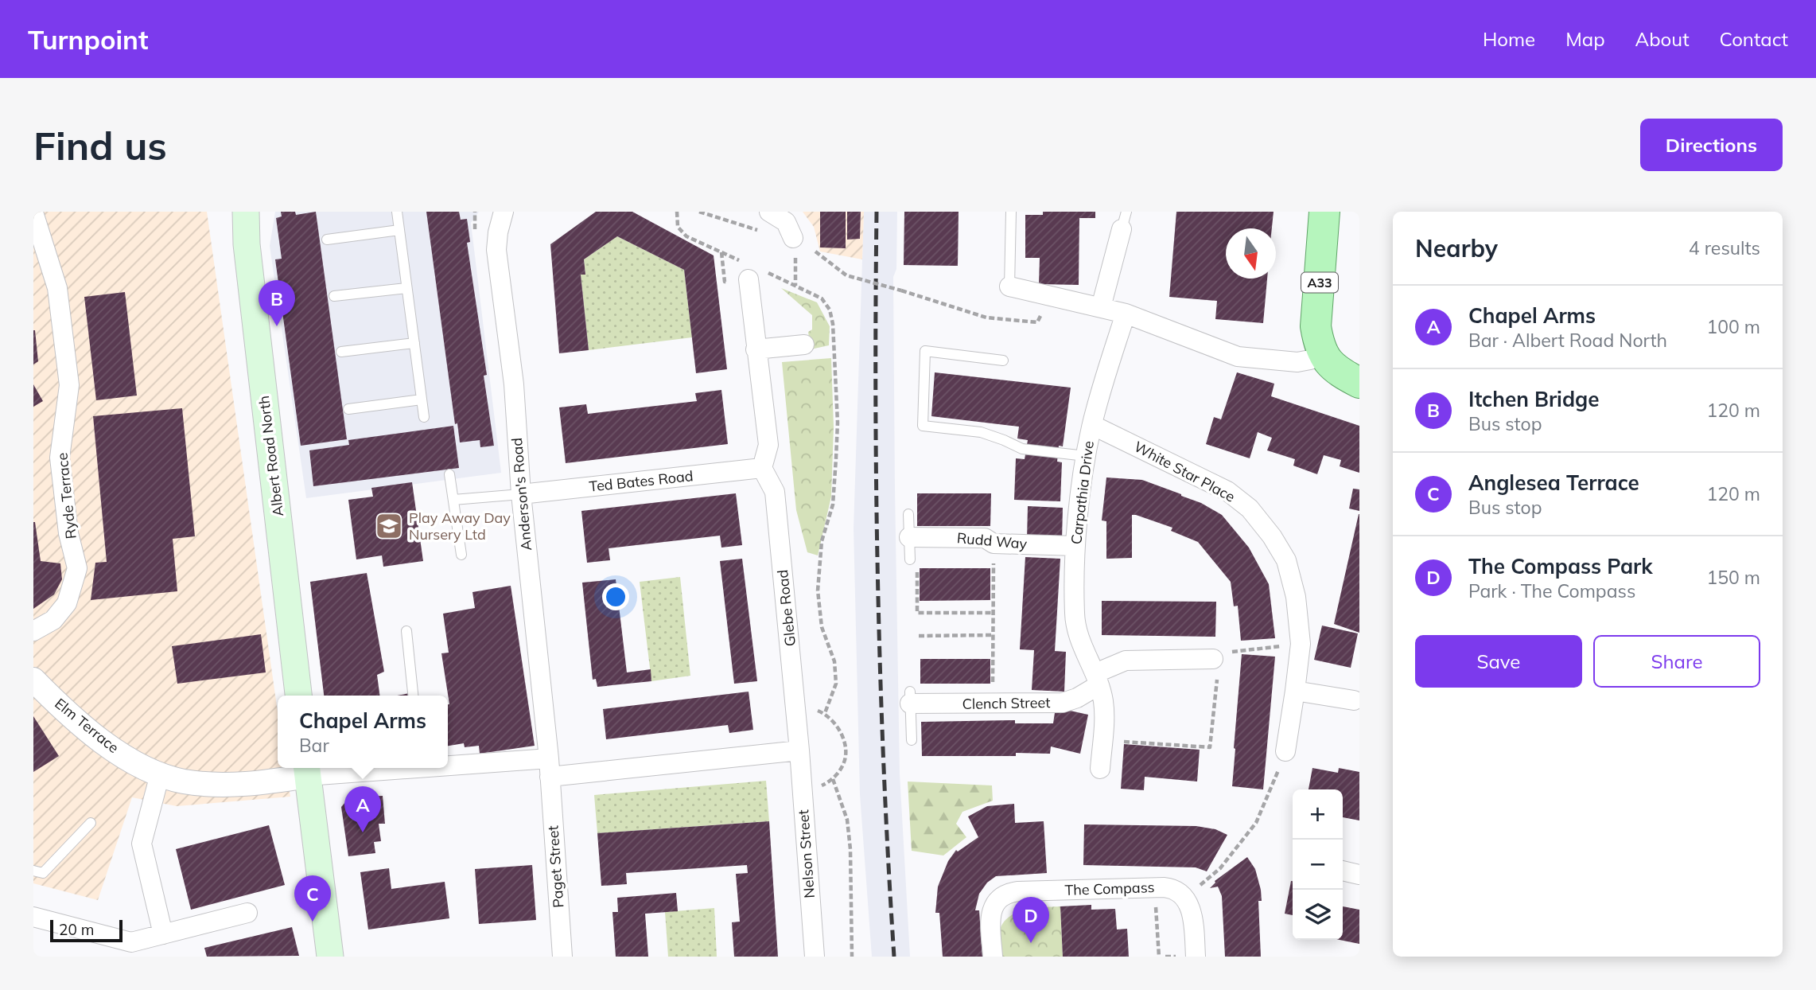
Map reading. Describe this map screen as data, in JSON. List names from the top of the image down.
{
  "streets": {
    "main road": ["A33", "Albert Road North"],
    "street": [
      "White Star Place",
      "Ted Bates Road",
      "Carpathia Drive",
      "Anderson's Road",
      "Ryde Terrace",
      "Rudd Way",
      "Glebe Road",
      "Clench Street",
      "Elm Terrace",
      "Nelson Street",
      "Paget Street",
      "The Compass"
    ]
  },
  "crossings": [
    ["White Star Place", "Carpathia Drive"],
    ["Ted Bates Road", "Anderson's Road"],
    ["Ted Bates Road", "Glebe Road"],
    ["Carpathia Drive", "Rudd Way"],
    ["Carpathia Drive", "Clench Street"],
    ["Anderson's Road", "Paget Street"],
    ["Glebe Road", "Nelson Street"]
  ],
  "places": {
    "school or university": ["Play Away Day Nursery Ltd"]
  },
  "scale_bar": "20 m",
  "north": "bottom",
  "page": {
    "header": "Turnpoint",
    "nav": [
      "Home",
      "Map",
      "About",
      "Contact"
    ],
    "buttons": [
      "Directions",
      ["Save", "Share"]
    ],
    "title": "Find us",
    "heading": ["Nearby", "4 results"],
    "pins": [
      "B",
      "A",
      "C",
      "D"
    ],
    "list": [
      {
        "mark": "A",
        "name": "Chapel Arms",
        "note": "Bar · Albert Road North",
        "value": "100 m"
      },
      {
        "mark": "B",
        "name": "Itchen Bridge",
        "note": "Bus stop",
        "value": "120 m"
      },
      {
        "mark": "C",
        "name": "Anglesea Terrace",
        "note": "Bus stop",
        "value": "120 m"
      },
      {
        "mark": "D",
        "name": "The Compass Park",
        "note": "Park · The Compass",
        "value": "150 m"
      }
    ],
    "popup": ["Chapel Arms", "Bar"],
    "map_buttons": ["+", "−"],
    "scale": "20 m"
  }
}
